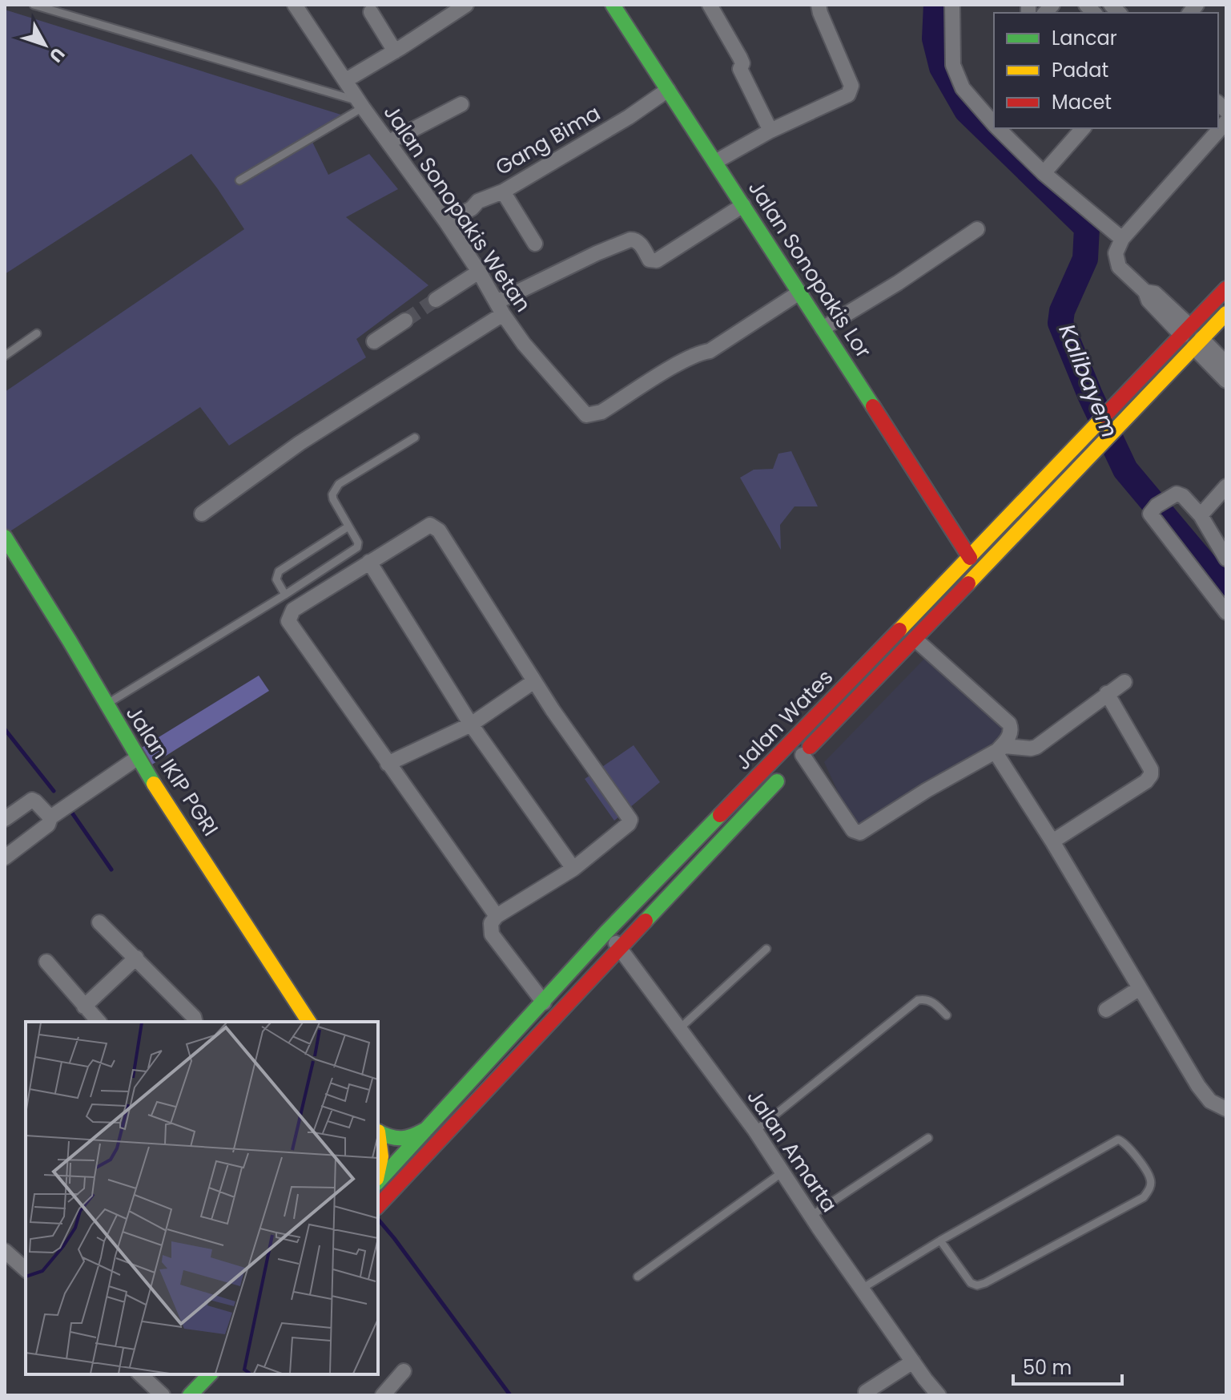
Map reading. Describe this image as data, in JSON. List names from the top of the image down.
{
  "streets": {
    "main road": ["Jalan Sonopakis Lor", "Jalan Wates", "Jalan IKIP PGRI"],
    "street": ["Gang Bima", "Jalan Sonopakis Wetan", "Jalan Amarta"]
  },
  "crossings": [
    ["Gang Bima", "Jalan Sonopakis Wetan"],
    ["Gang Bima", "Jalan Sonopakis Lor"],
    ["Jalan Sonopakis Wetan", "Jalan Sonopakis Lor"],
    ["Jalan Sonopakis Lor", "Jalan Wates"],
    ["Jalan Wates", "Jalan Amarta"]
  ],
  "water": ["Kalibayem"],
  "legend": ["Lancar", "Padat", "Macet"],
  "scale_bar": "50 m",
  "north": "bottom right"
}
